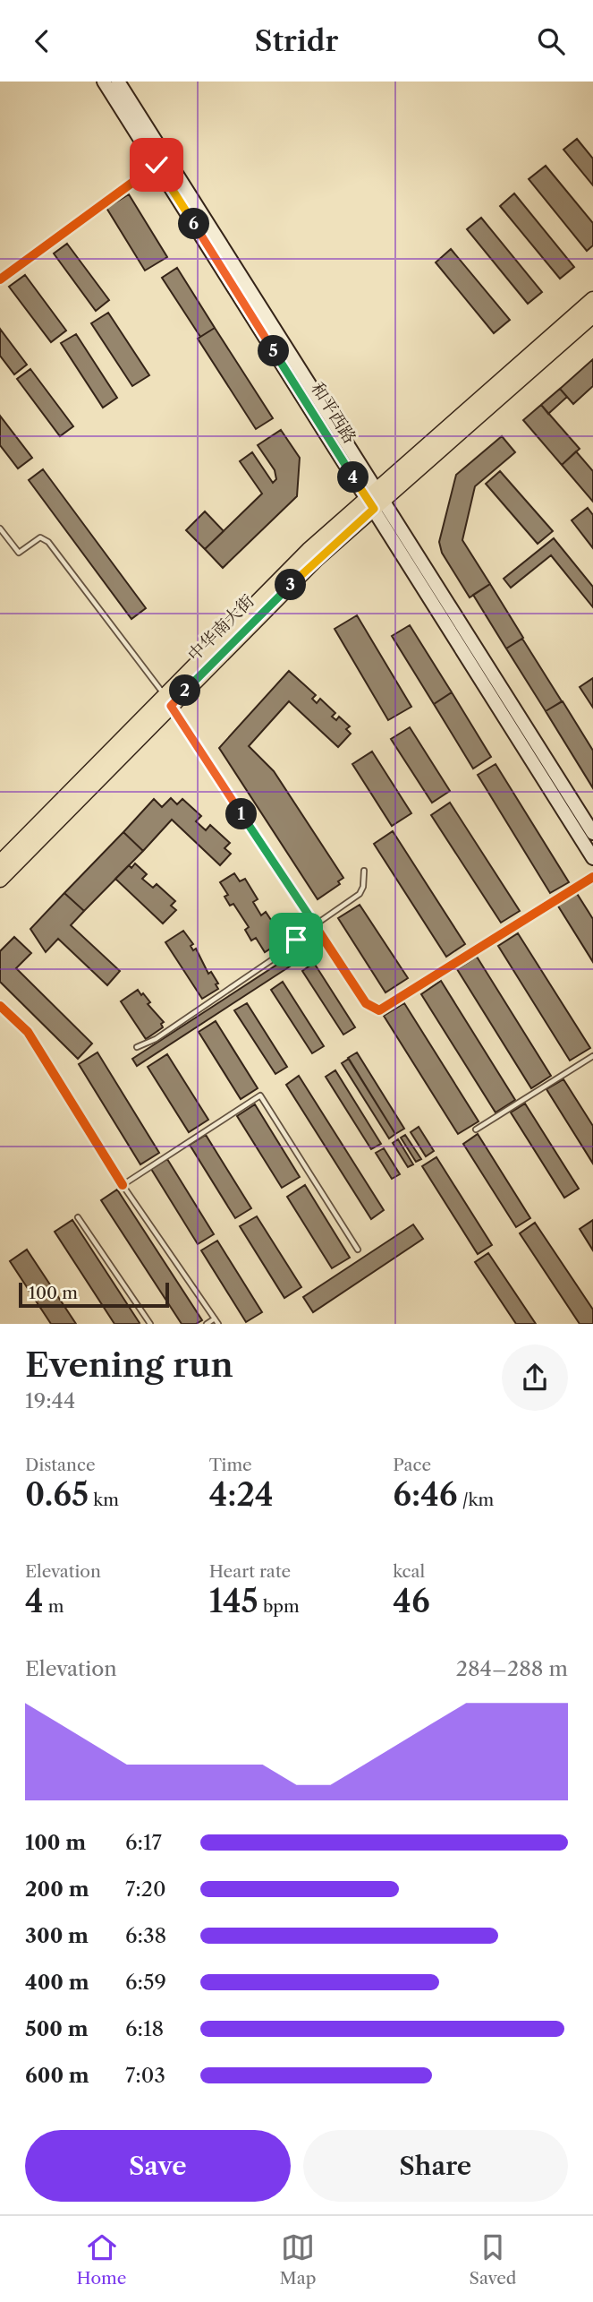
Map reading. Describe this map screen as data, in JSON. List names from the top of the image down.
{
  "streets": {
    "main road": ["和平西路", "中华南大街"]
  },
  "crossings": [
    ["和平西路", "中华南大街"]
  ],
  "scale_bar": "100 m",
  "page": {
    "header": "Stridr",
    "pins": [
      "6",
      "5",
      "4",
      "3",
      "2",
      "1"
    ],
    "scale": "100 m",
    "heading": ["Evening run", "19:44"],
    "stats": [
      ["Distance", "0.65 km"],
      ["Time", "4:24"],
      ["Pace", "6:46 /km"],
      ["Elevation", "4 m"],
      ["Heart rate", "145 bpm"],
      ["kcal", "46"]
    ],
    "chart": ["Elevation", "284–288 m"],
    "list": [
      {
        "name": "100 m",
        "note": "6:17"
      },
      {
        "name": "200 m",
        "note": "7:20"
      },
      {
        "name": "300 m",
        "note": "6:38"
      },
      {
        "name": "400 m",
        "note": "6:59"
      },
      {
        "name": "500 m",
        "note": "6:18"
      },
      {
        "name": "600 m",
        "note": "7:03"
      }
    ],
    "buttons": ["Save", "Share"],
    "tabs": ["Home", "Map", "Saved"]
  }
}
